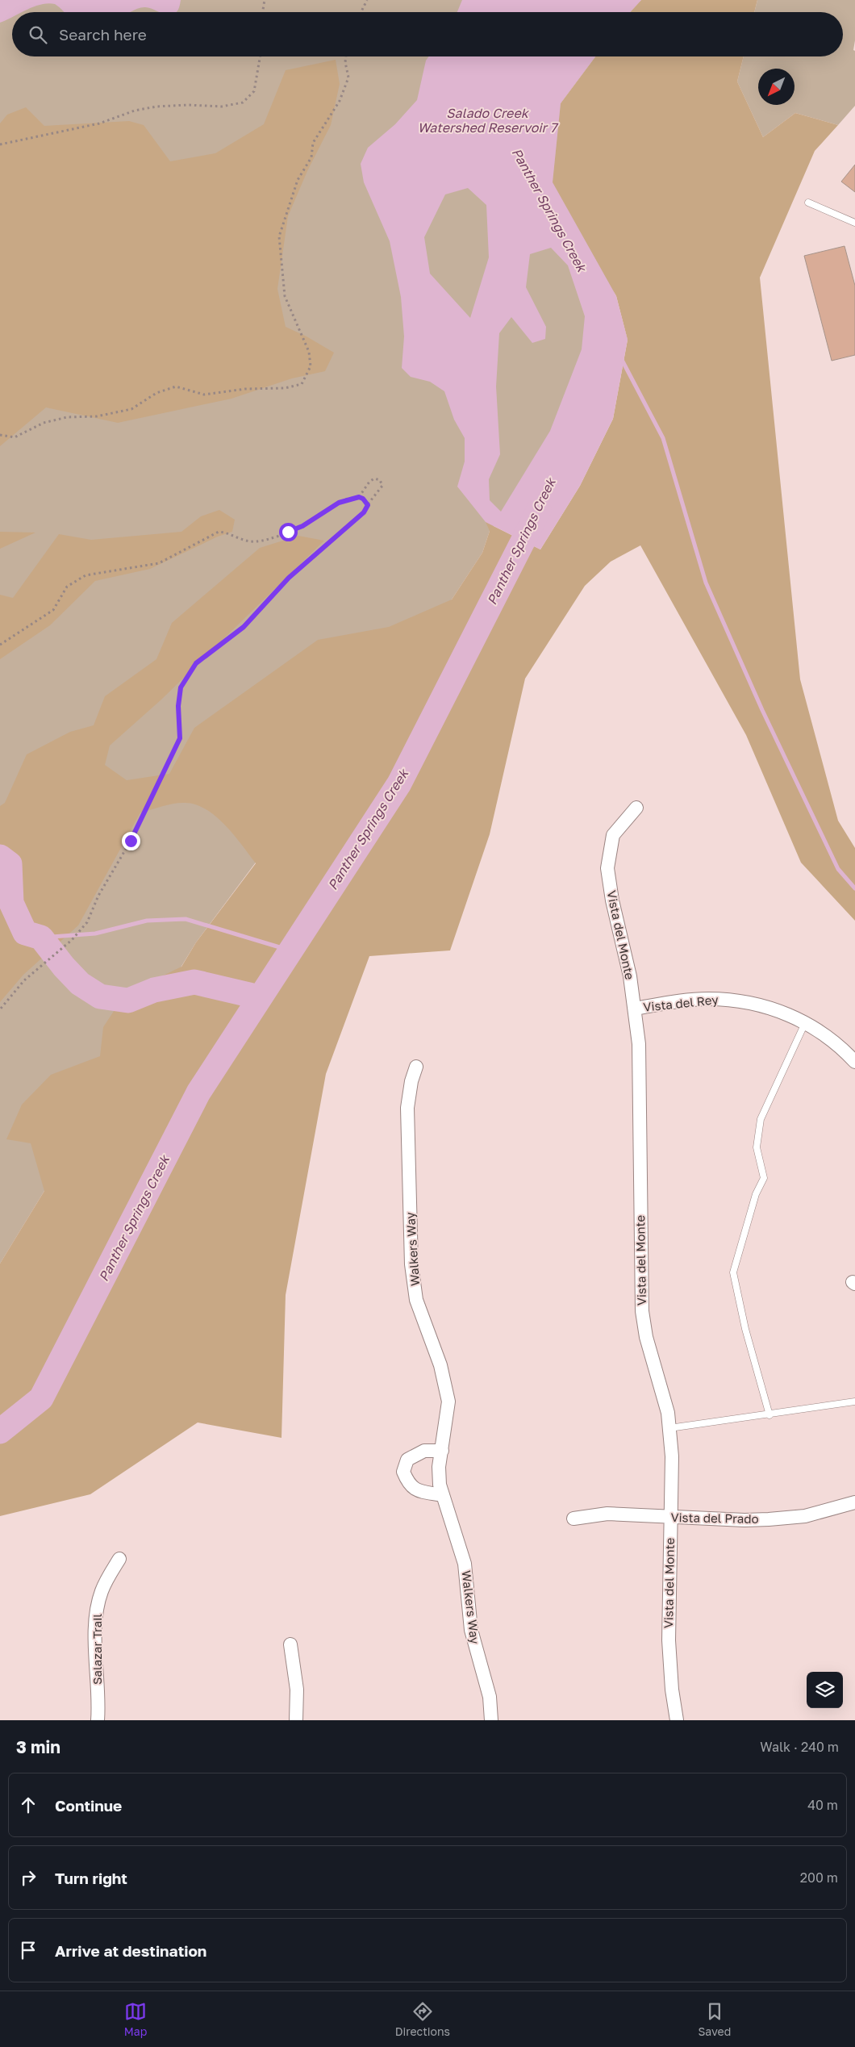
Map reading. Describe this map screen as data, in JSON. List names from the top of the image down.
{
  "streets": {
    "street": [
      "Vista del Monte",
      "Vista del Rey",
      "Walkers Way",
      "Vista del Prado",
      "Salazar Trail"
    ]
  },
  "crossings": [
    ["Vista del Monte", "Vista del Rey"],
    ["Vista del Monte", "Vista del Prado"]
  ],
  "water": ["Salado Creek Watershed Reservoir 7", "Panther Springs Creek"],
  "north": "bottom left",
  "page": {
    "search": "Search here",
    "heading": ["3 min", "Walk · 240 m"],
    "list": [
      ["Continue", "40 m"],
      ["Turn right", "200 m"],
      "Arrive at destination"
    ],
    "nav": ["Map", "Directions", "Saved"]
  }
}
